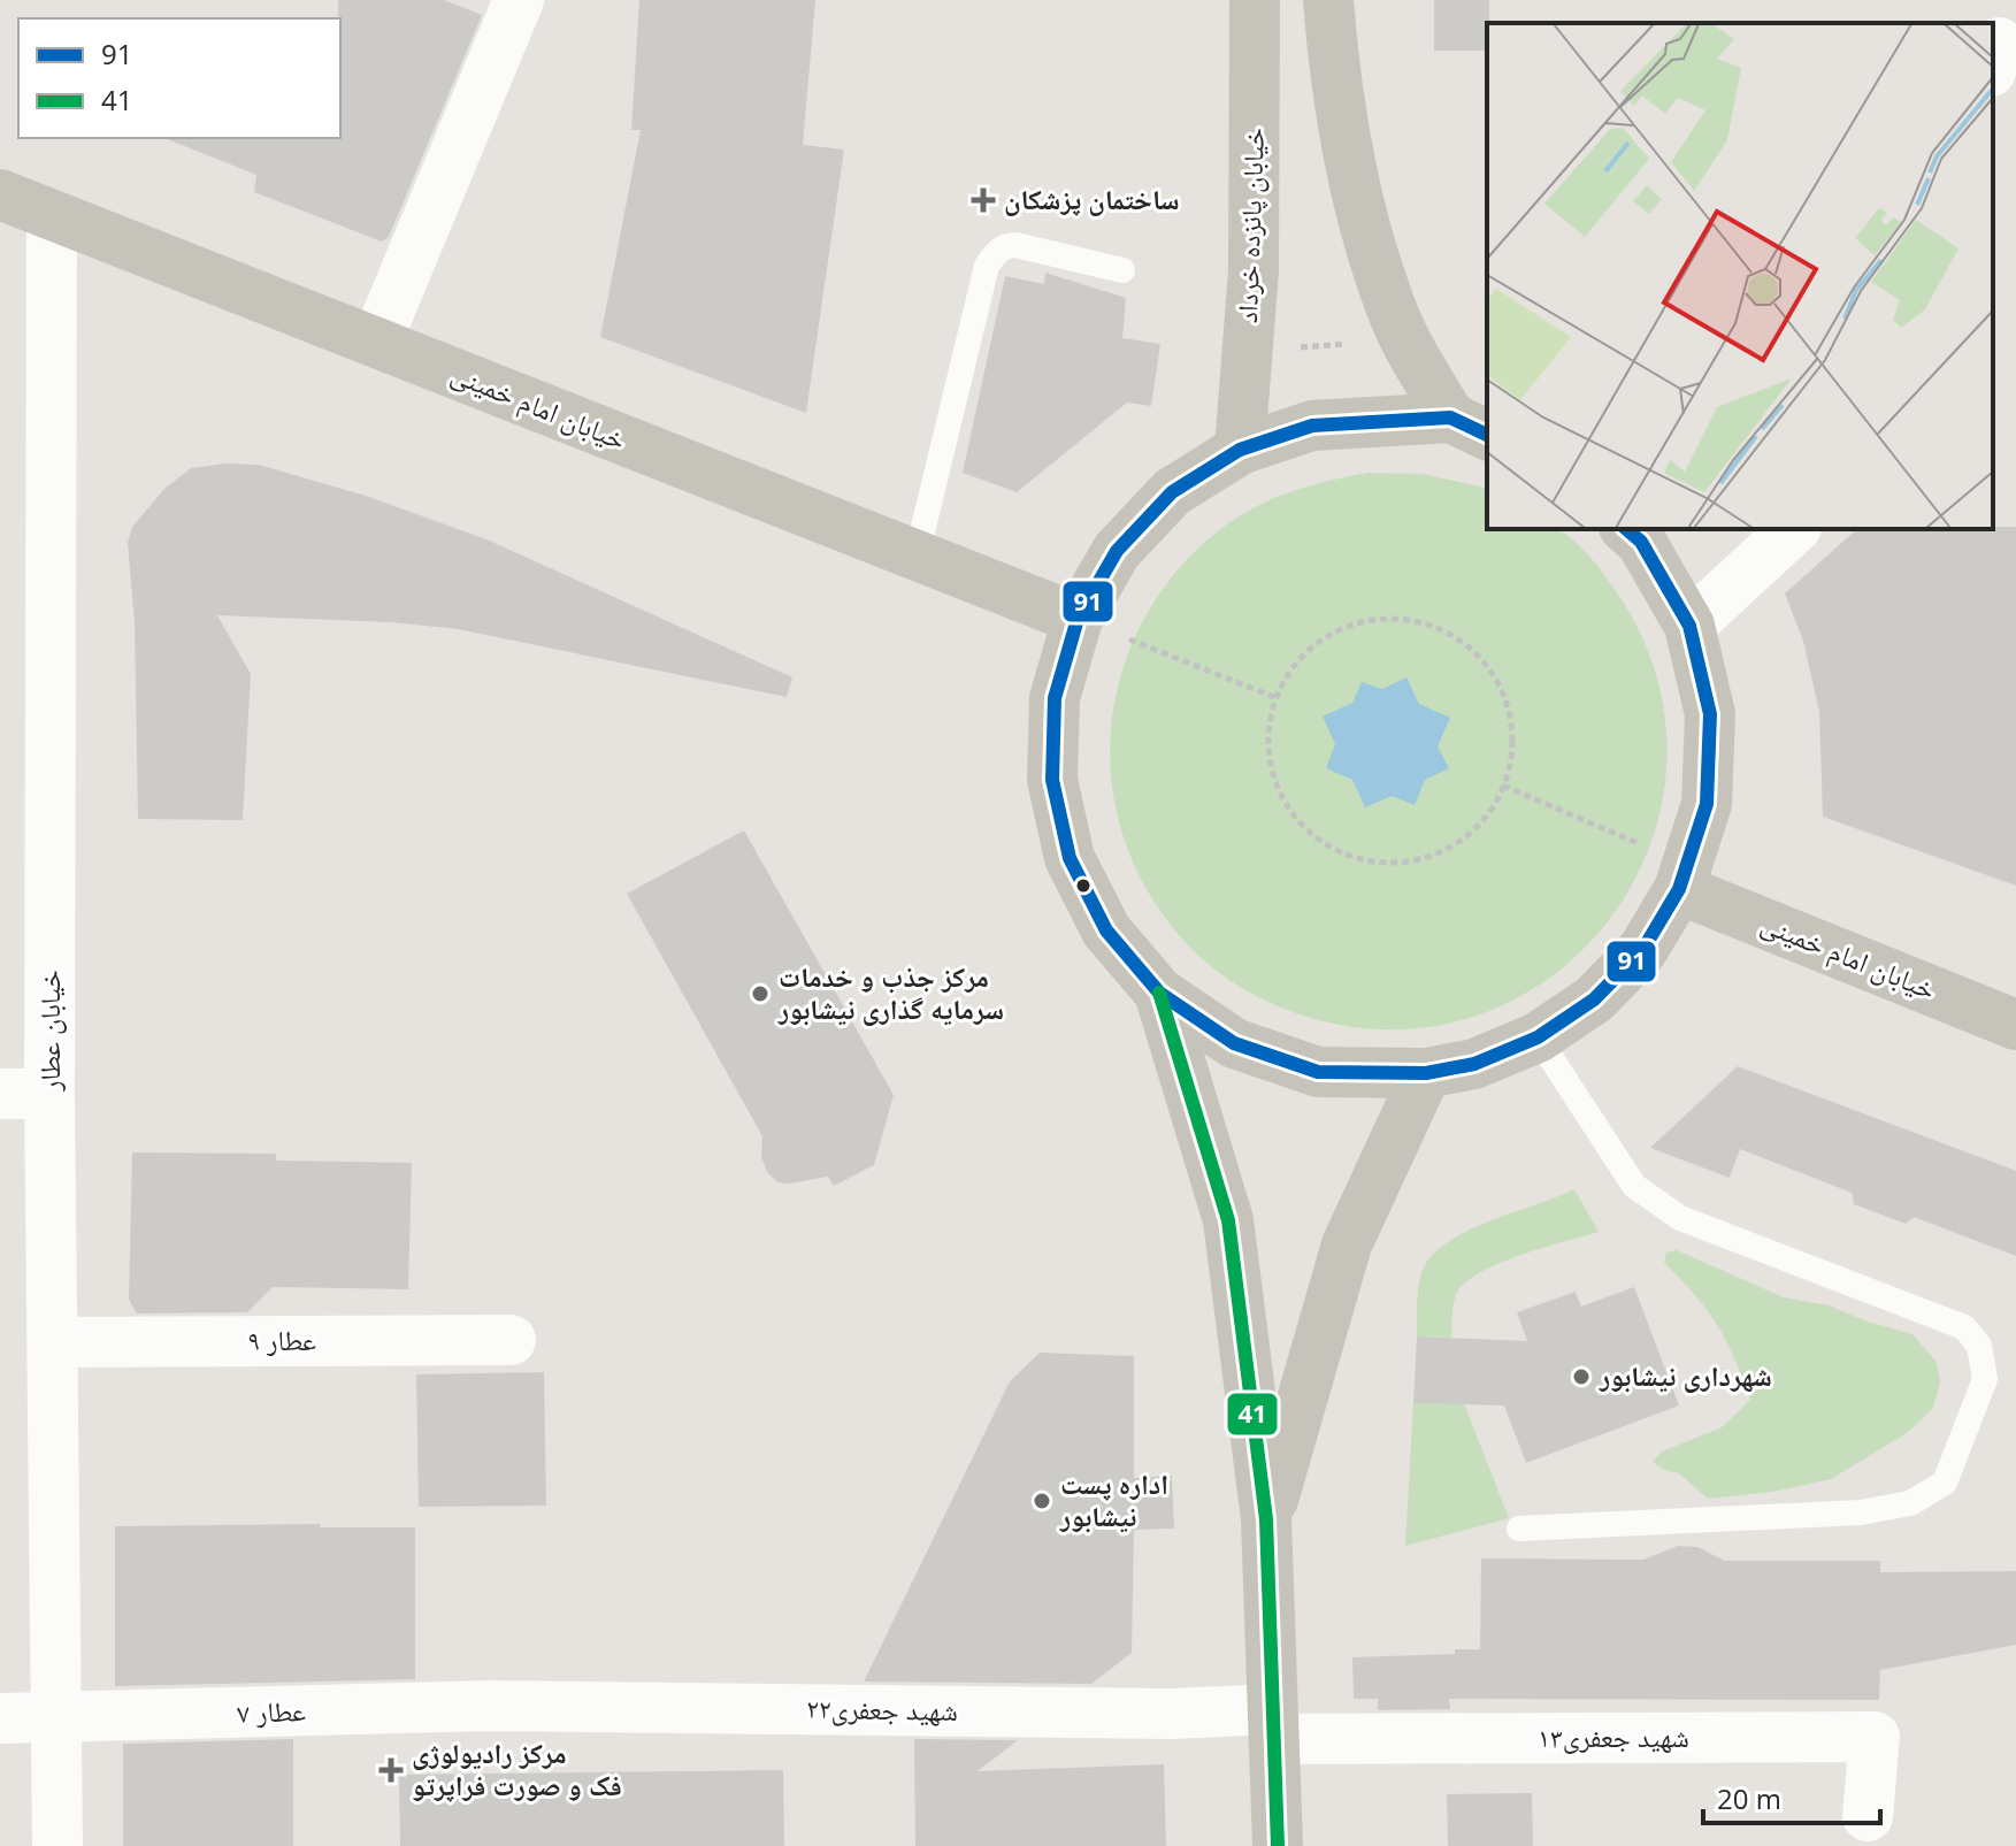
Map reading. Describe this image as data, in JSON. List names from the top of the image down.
{
  "streets": {
    "main road": ["خیابان پانزده خرداد", "خیابان امام خمینی"],
    "street": [
      "خیابان عطار",
      "عطار ۹",
      "شهید جعفری۲۲",
      "عطار ۷",
      "شهید جعفری۱۳"
    ]
  },
  "crossings": [
    ["خیابان امام خمینی", "خیابان عطار"],
    ["خیابان عطار", "عطار ۹"],
    ["خیابان عطار", "عطار ۷"],
    ["شهید جعفری۲۲", "عطار ۷"],
    ["شهید جعفری۲۲", "شهید جعفری۱۳"]
  ],
  "places": {
    "health": ["ساختمان پزشکان", "مرکز رادیولوژی فک و صورت فراپرتو"],
    "other": ["مرکز جذب و خدمات سرمایه گذاری نیشابور", "شهرداری نیشابور", "اداره پست نیشابور"]
  },
  "lines": ["transit line 91", "transit line 41"],
  "legend": ["91", "41"],
  "scale_bar": "20 m"
}
